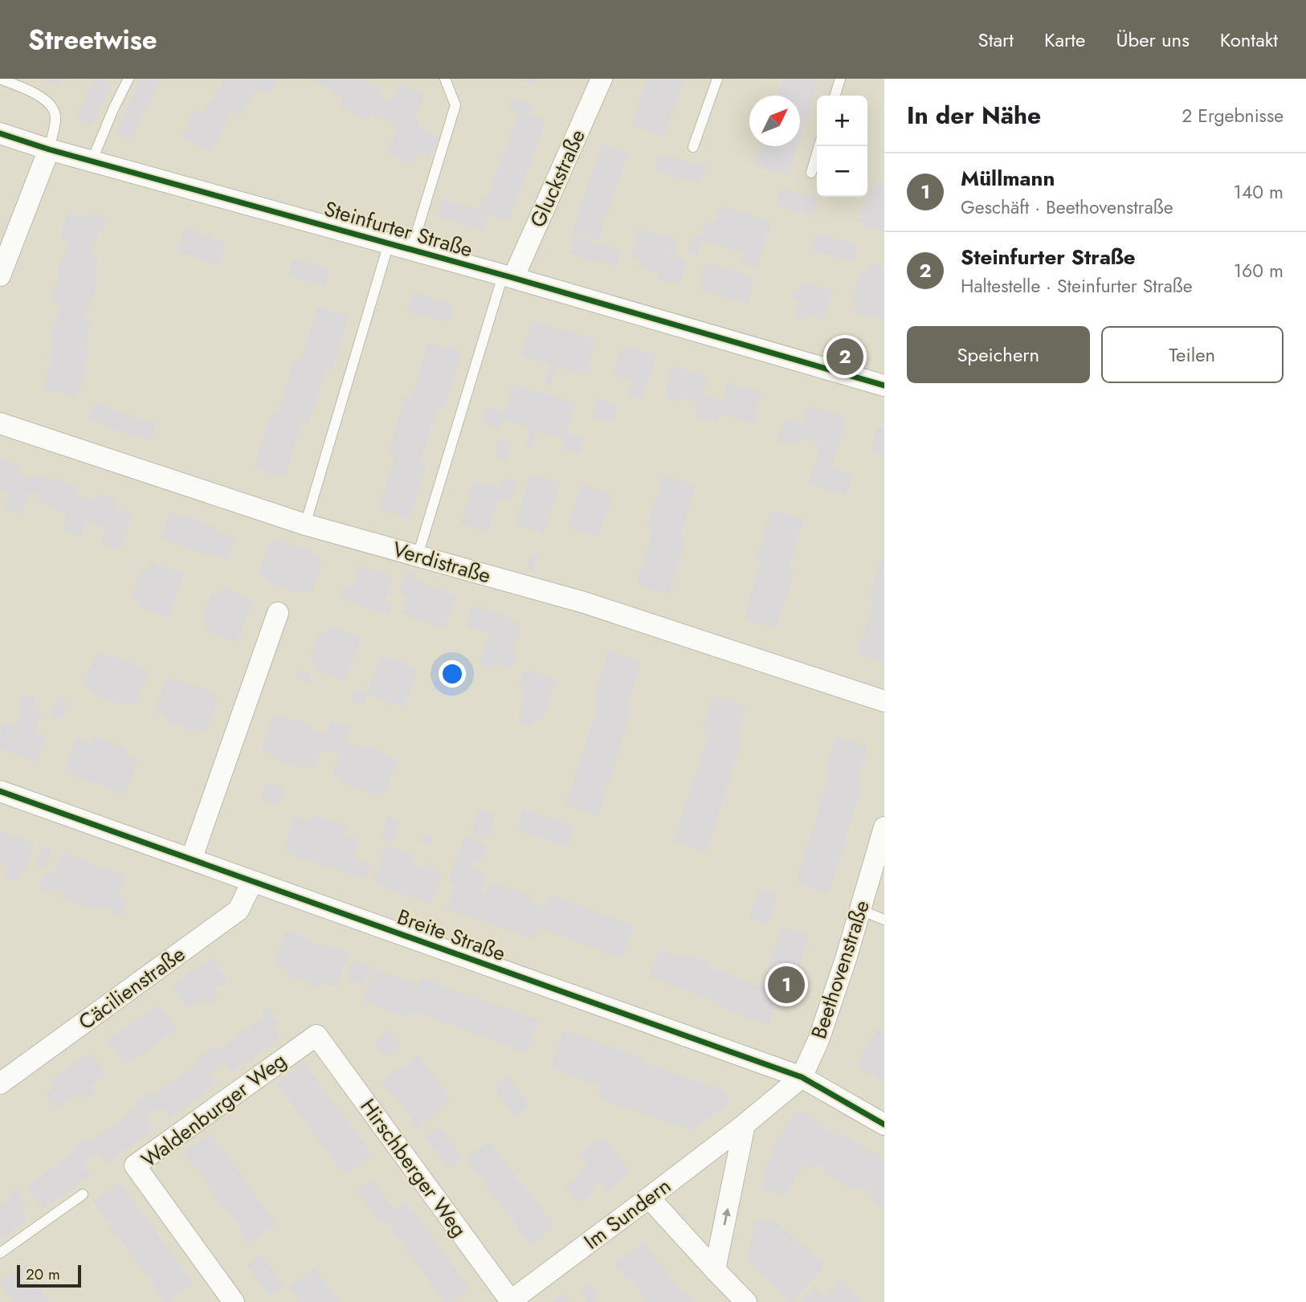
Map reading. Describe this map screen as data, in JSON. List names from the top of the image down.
{
  "streets": {
    "street": [
      "Gluckstraße",
      "Steinfurter Straße",
      "Verdistraße",
      "Breite Straße",
      "Beethovenstraße",
      "Cäcilienstraße",
      "Waldenburger Weg",
      "Hirschberger Weg",
      "Im Sundern"
    ]
  },
  "crossings": [
    ["Gluckstraße", "Steinfurter Straße"],
    ["Breite Straße", "Beethovenstraße"],
    ["Breite Straße", "Cäcilienstraße"],
    ["Breite Straße", "Im Sundern"],
    ["Beethovenstraße", "Im Sundern"],
    ["Waldenburger Weg", "Hirschberger Weg"],
    ["Hirschberger Weg", "Im Sundern"]
  ],
  "scale_bar": "20 m",
  "north": "top right",
  "page": {
    "header": "Streetwise",
    "nav": [
      "Start",
      "Karte",
      "Über uns",
      "Kontakt"
    ],
    "heading": ["In der Nähe", "2 Ergebnisse"],
    "map_buttons": ["+", "−"],
    "list": [
      {
        "mark": "1",
        "name": "Müllmann",
        "note": "Geschäft · Beethovenstraße",
        "value": "140 m"
      },
      {
        "mark": "2",
        "name": "Steinfurter Straße",
        "note": "Haltestelle · Steinfurter Straße",
        "value": "160 m"
      }
    ],
    "buttons": ["Speichern", "Teilen"],
    "pins": ["2", "1"],
    "scale": "20 m"
  }
}
